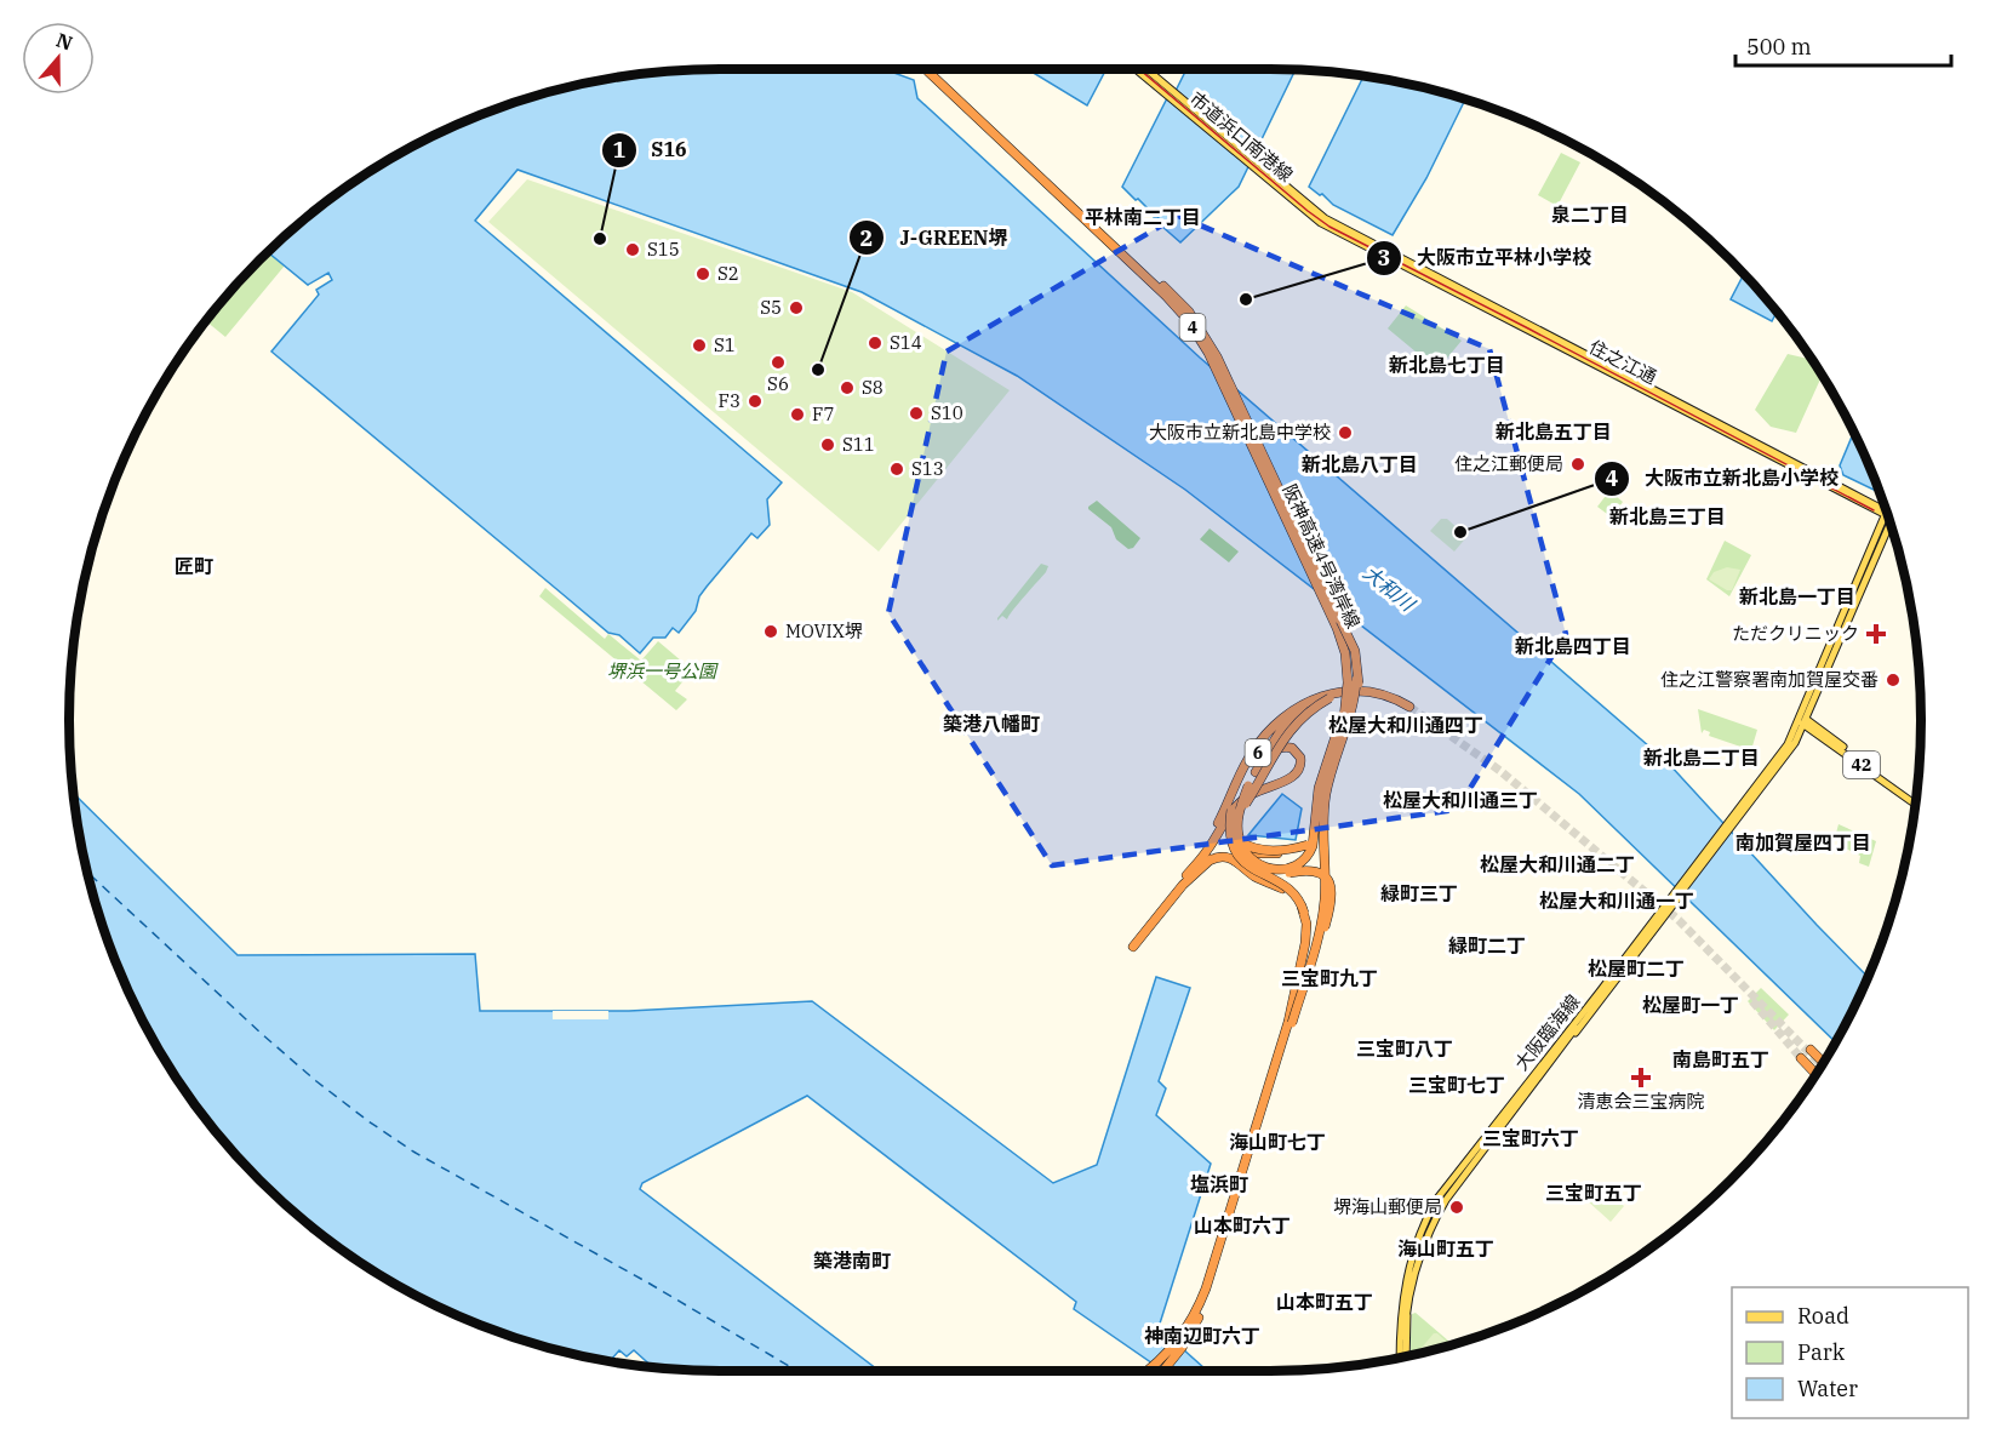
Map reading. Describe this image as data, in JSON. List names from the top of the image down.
{
  "streets": {
    "highway": ["4", "阪神高速4号湾岸線", "6"],
    "main road": [
      "市道浜口南港線",
      "住之江通",
      "42",
      "大阪臨海線"
    ]
  },
  "crossings": [
    ["市道浜口南港線", "住之江通"],
    ["4", "阪神高速4号湾岸線"],
    ["4", "6"]
  ],
  "districts": [
    "泉二丁目",
    "平林南二丁目",
    "新北島七丁目",
    "新北島五丁目",
    "新北島八丁目",
    "新北島三丁目",
    "匠町",
    "新北島一丁目",
    "新北島四丁目",
    "築港八幡町",
    "松屋大和川通四丁",
    "新北島二丁目",
    "松屋大和川通三丁",
    "南加賀屋四丁目",
    "松屋大和川通二丁",
    "緑町三丁",
    "松屋大和川通一丁",
    "緑町二丁",
    "松屋町二丁",
    "三宝町九丁",
    "松屋町一丁",
    "三宝町八丁",
    "南島町五丁",
    "三宝町七丁",
    "三宝町六丁",
    "海山町七丁",
    "塩浜町",
    "三宝町五丁",
    "山本町六丁",
    "海山町五丁",
    "築港南町",
    "山本町五丁",
    "神南辺町六丁"
  ],
  "water": ["大和川"],
  "parks": ["堺浜一号公園"],
  "places": {
    "other": [
      "S16",
      "S15",
      "S2",
      "大阪市立平林小学校",
      "S5",
      "S14",
      "S1",
      "S6",
      "J-GREEN堺",
      "S8",
      "F3",
      "S10",
      "F7",
      "大阪市立新北島中学校",
      "S11",
      "住之江郵便局",
      "S13",
      "大阪市立新北島小学校",
      "MOVIX堺",
      "住之江警察署南加賀屋交番",
      "堺海山郵便局"
    ],
    "health": ["ただクリニック", "清恵会三宝病院"]
  },
  "legend": ["Road", "Park", "Water"],
  "scale_bar": "500 m",
  "north": "top"
}
